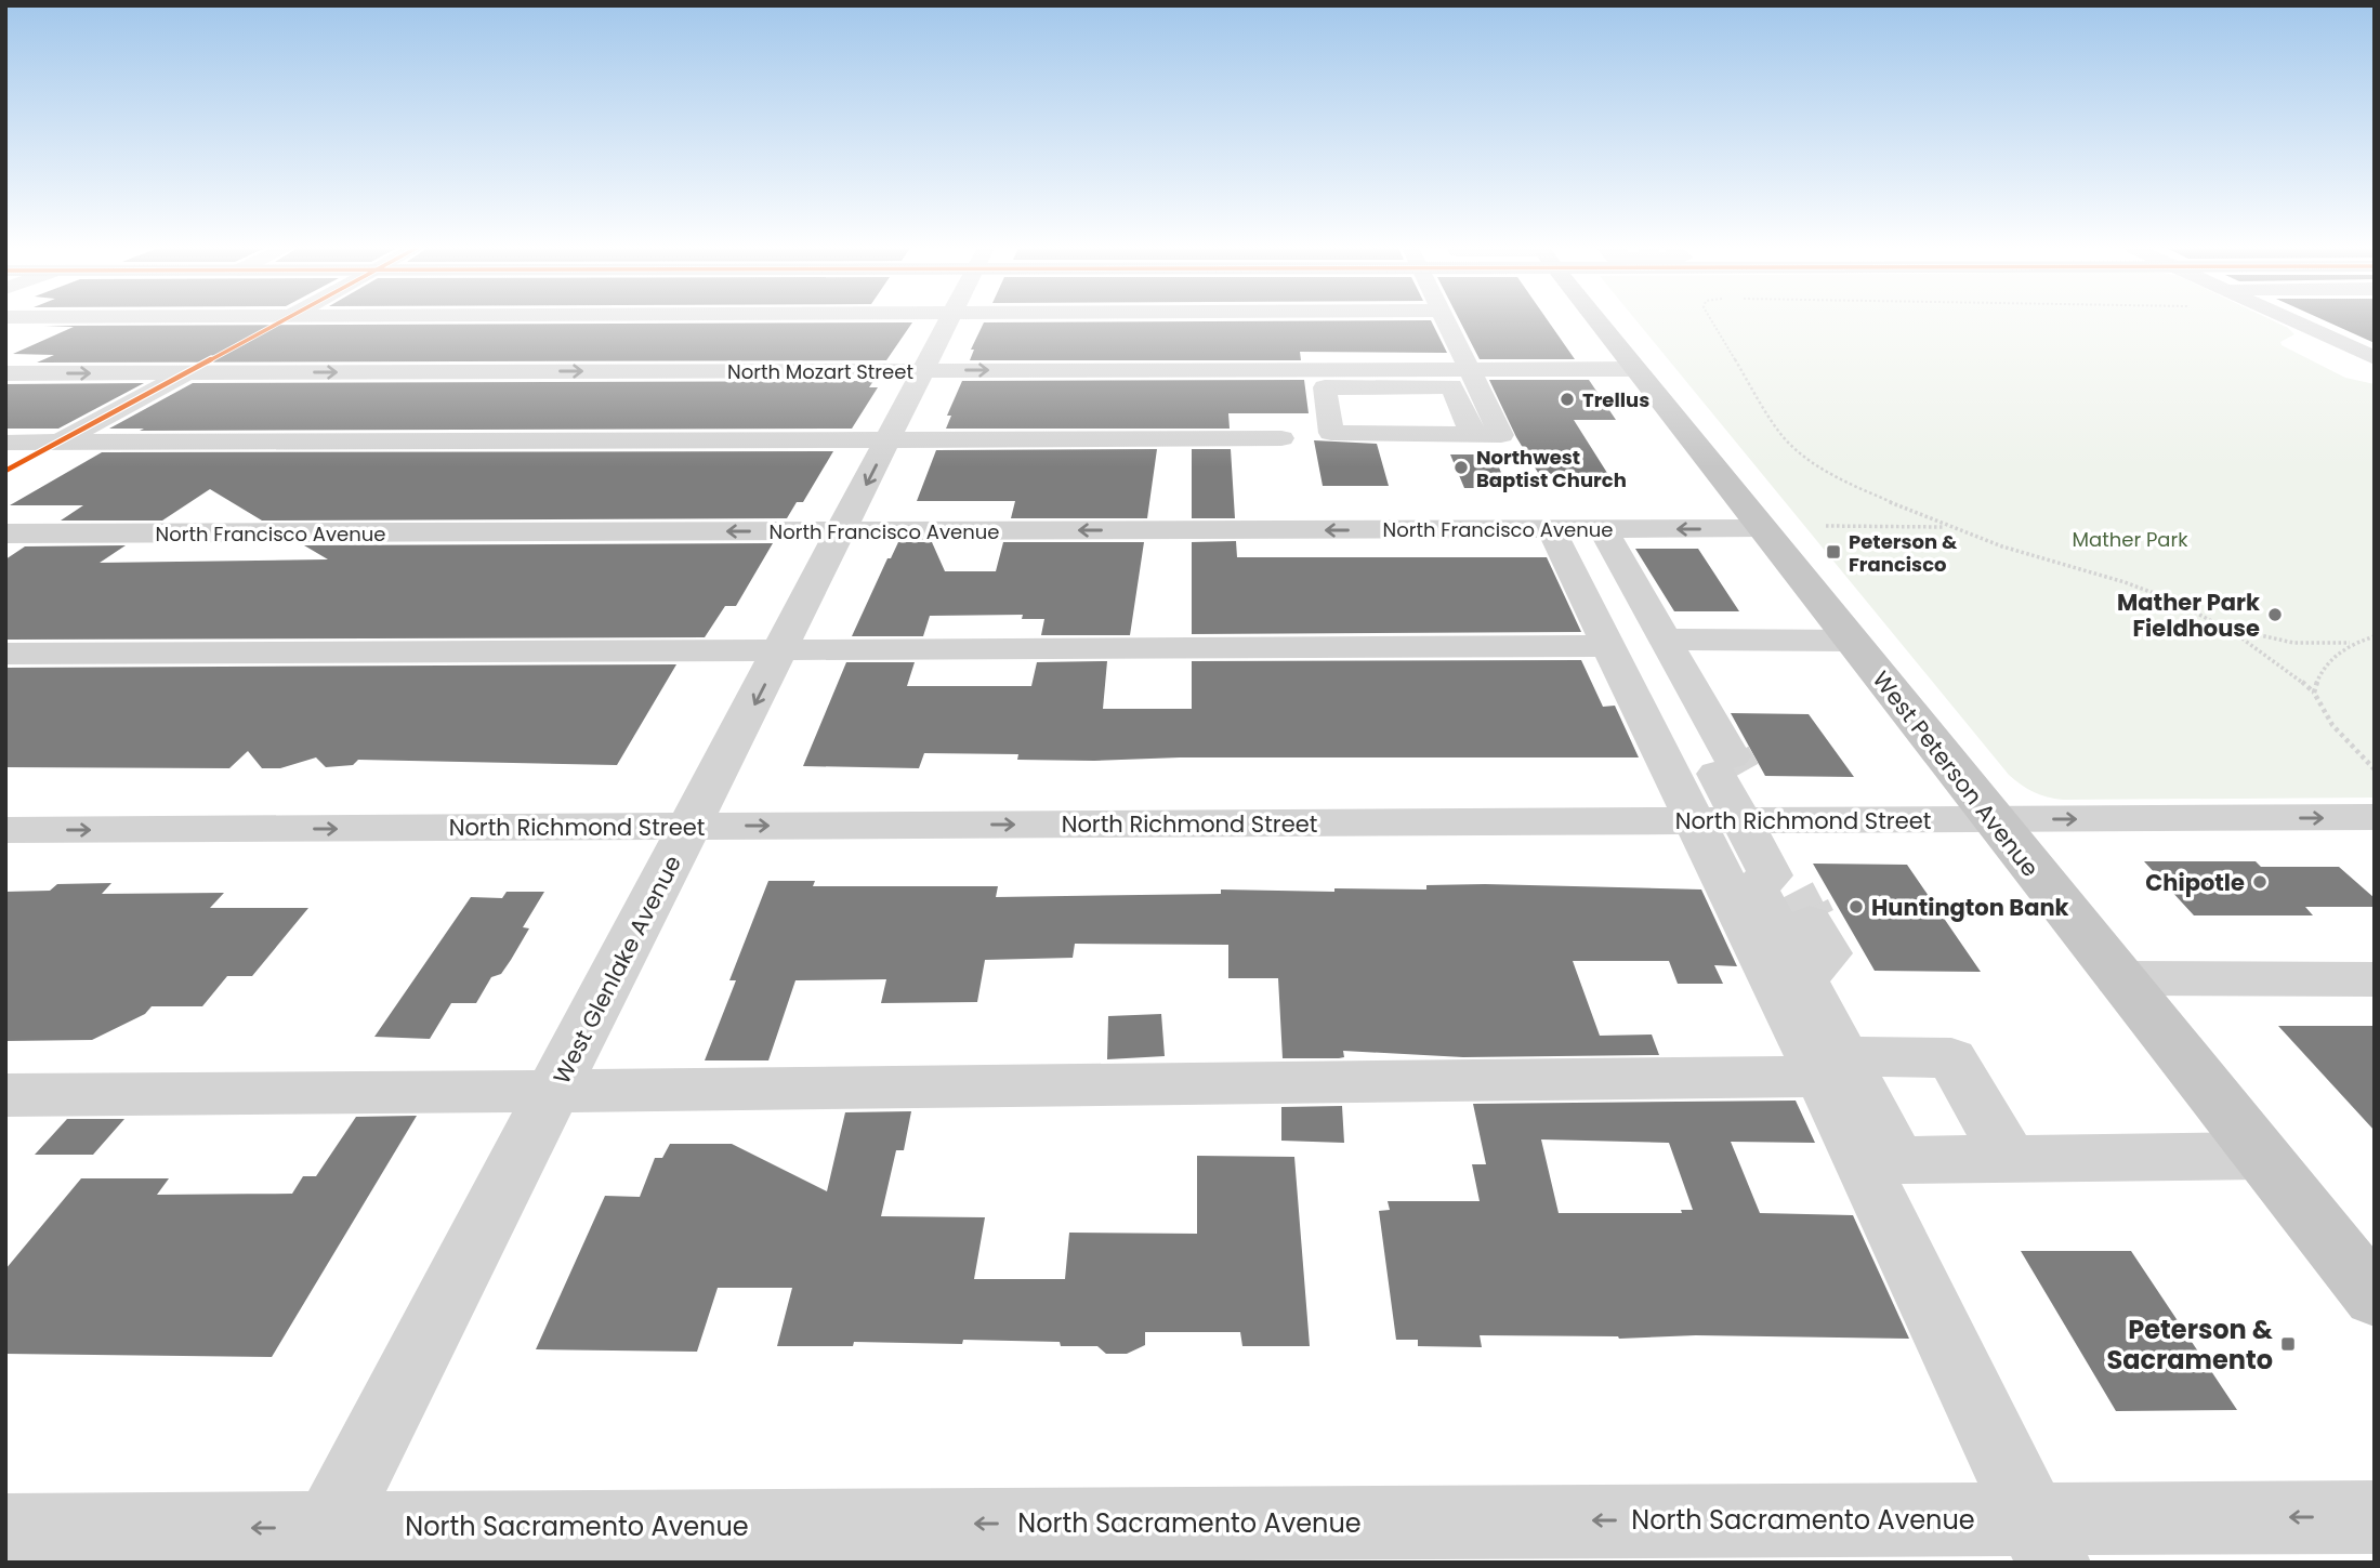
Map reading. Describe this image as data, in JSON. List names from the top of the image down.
{
  "streets": {
    "main road": ["West Peterson Avenue"],
    "street": [
      "North Mozart Street",
      "North Francisco Avenue",
      "North Richmond Street",
      "West Glenlake Avenue",
      "North Sacramento Avenue"
    ]
  },
  "crossings": [
    ["North Mozart Street", "West Peterson Avenue"],
    ["North Mozart Street", "West Glenlake Avenue"],
    ["North Francisco Avenue", "West Peterson Avenue"],
    ["North Francisco Avenue", "West Glenlake Avenue"],
    ["West Peterson Avenue", "North Richmond Street"],
    ["North Richmond Street", "West Glenlake Avenue"],
    ["West Glenlake Avenue", "North Sacramento Avenue"]
  ],
  "one_way": ["North Sacramento Avenue"],
  "parks": ["Mather Park"],
  "places": {
    "other": [
      "Trellus",
      "Northwest Baptist Church",
      "Mather Park Fieldhouse",
      "Chipotle",
      "Huntington Bank"
    ],
    "transit": ["Peterson & Francisco", "Peterson & Sacramento"]
  }
}
